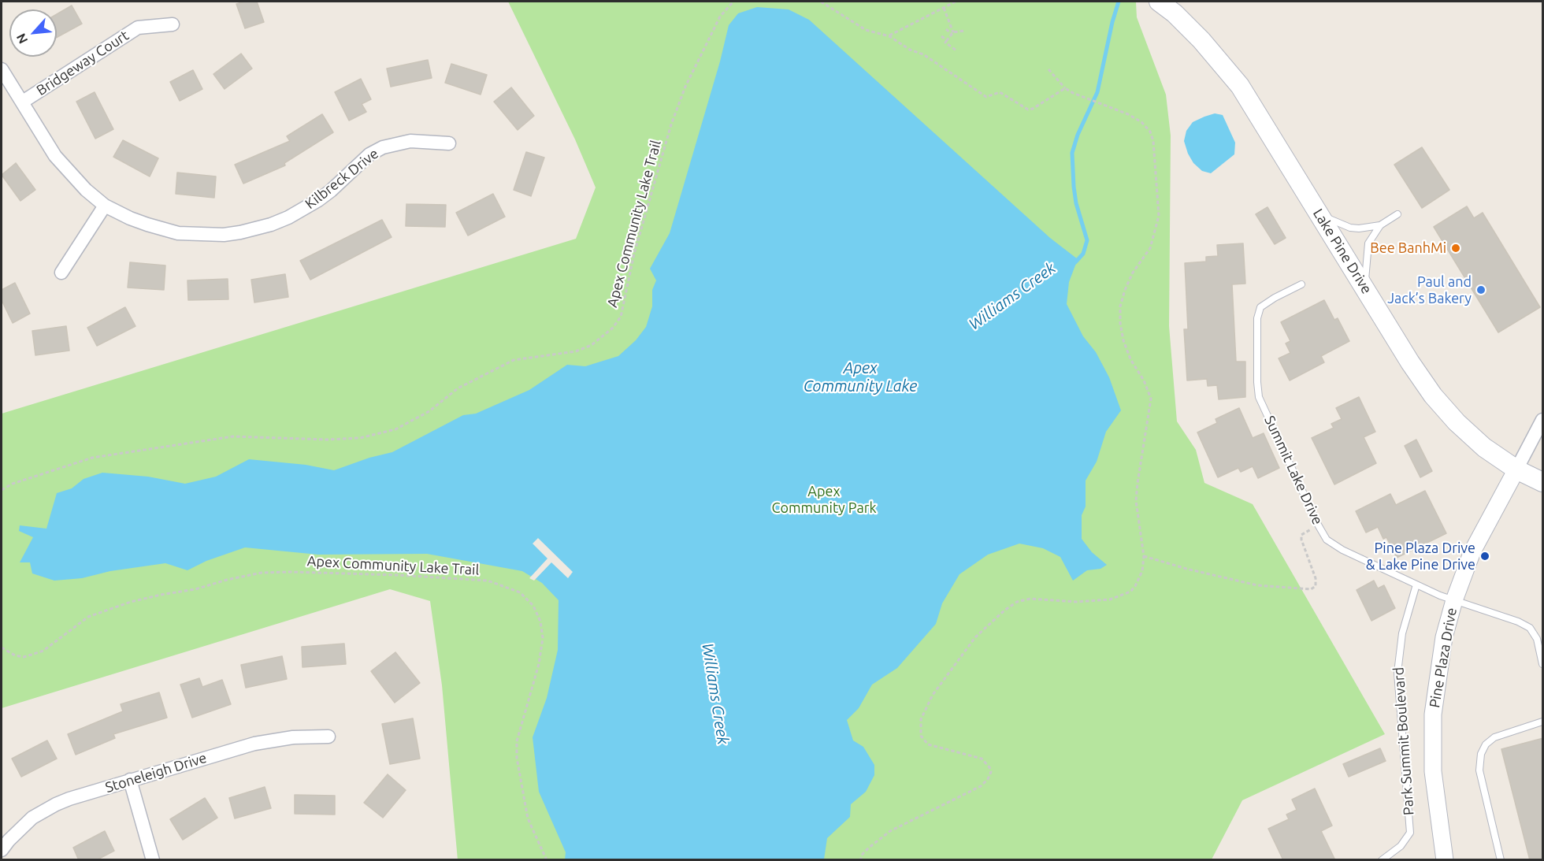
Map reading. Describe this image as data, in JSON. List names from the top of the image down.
{
  "streets": {
    "main road": ["Lake Pine Drive"],
    "street": [
      "Bridgeway Court",
      "Kilbreck Drive",
      "Pine Plaza Drive",
      "Stoneleigh Drive"
    ],
    "lane": ["Summit Lake Drive", "Park Summit Boulevard"],
    "path": ["Apex Community Lake Trail"]
  },
  "crossings": [
    ["Bridgeway Court", "Kilbreck Drive"],
    ["Lake Pine Drive", "Pine Plaza Drive"],
    ["Summit Lake Drive", "Pine Plaza Drive"],
    ["Summit Lake Drive", "Park Summit Boulevard"]
  ],
  "water": ["Williams Creek", "Apex Community Lake"],
  "parks": ["Apex Community Park"],
  "places": ["Bee BanhMi", "Paul and Jack’s Bakery", "Pine Plaza Drive & Lake Pine Drive"],
  "north": "bottom left"
}
